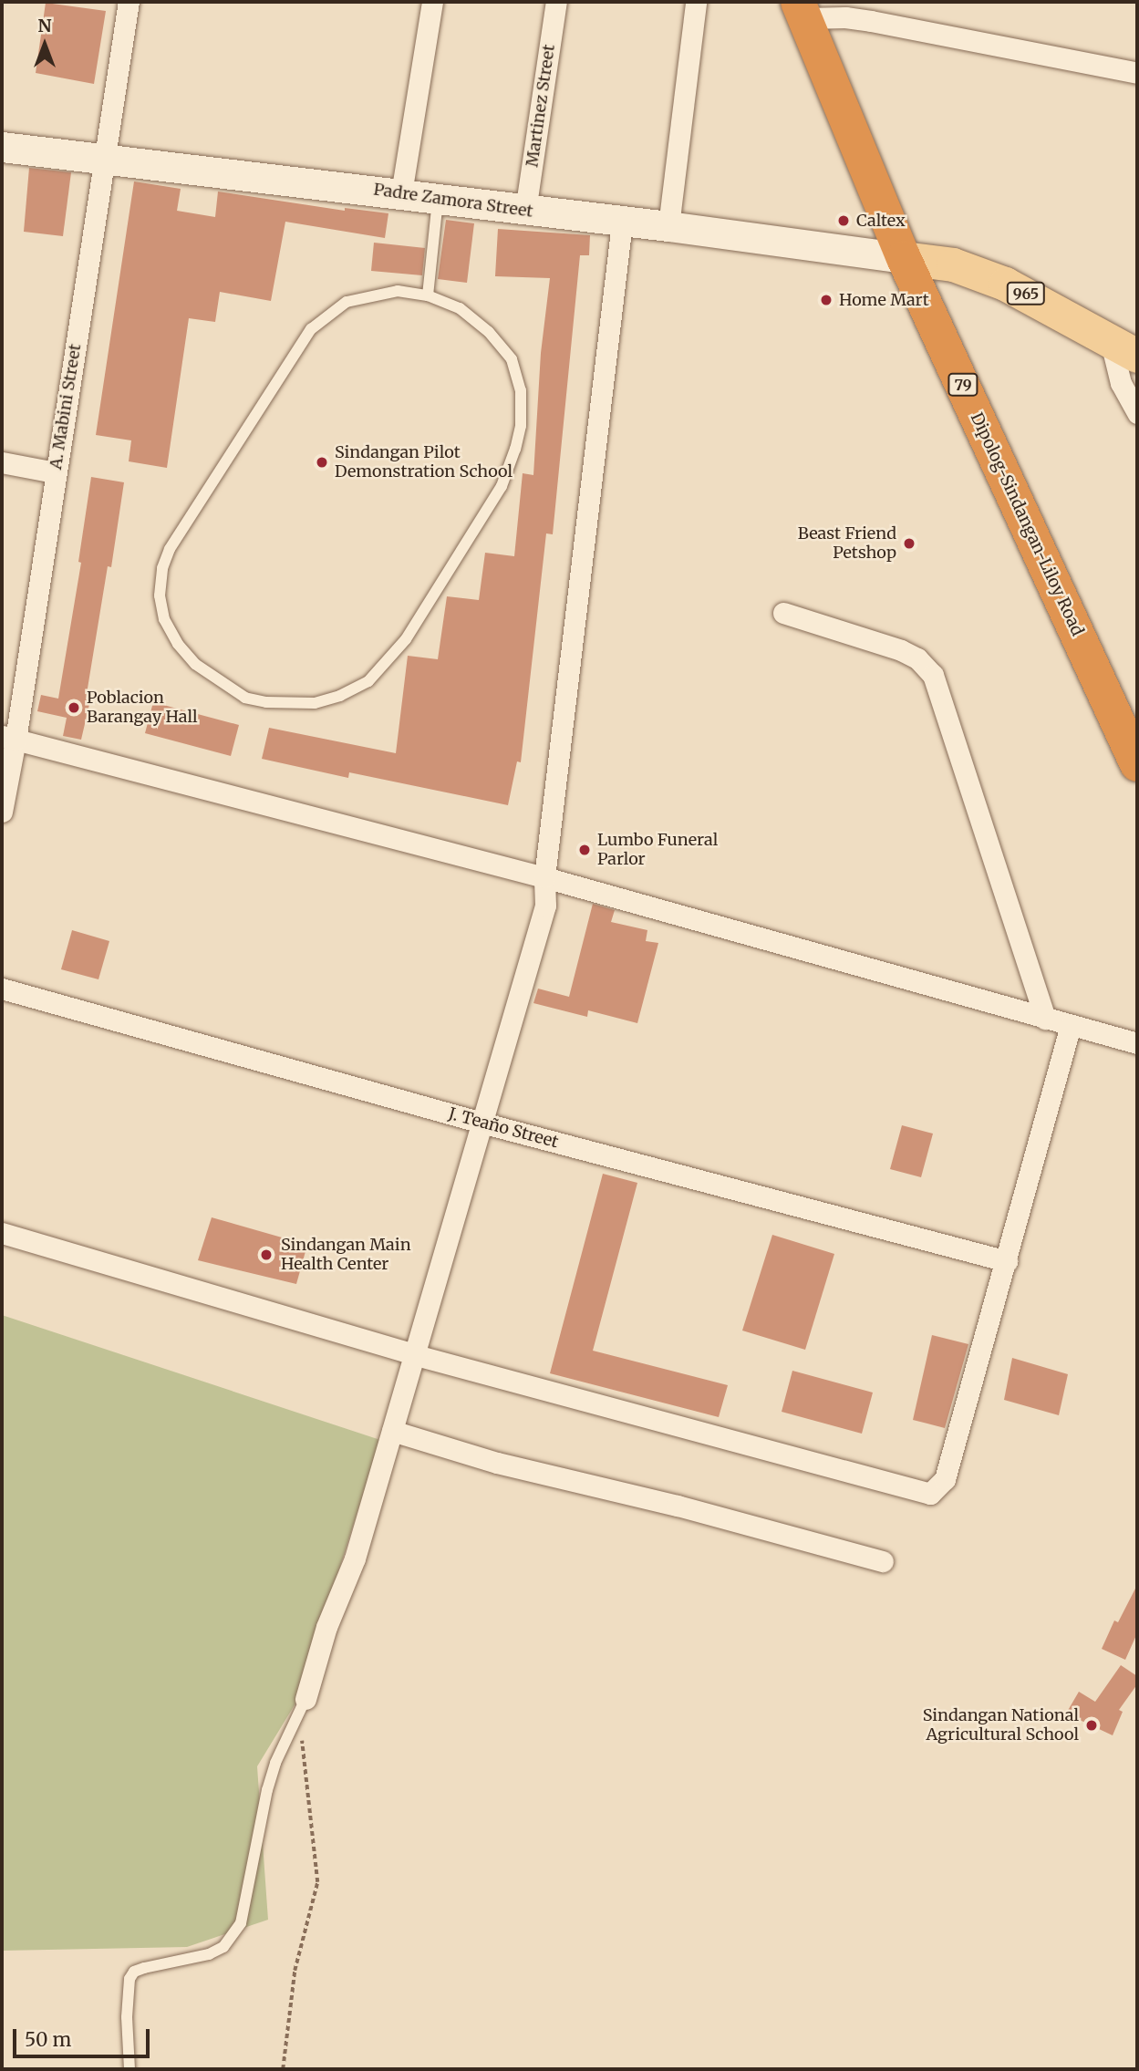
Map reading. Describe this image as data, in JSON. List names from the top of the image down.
{
  "streets": {
    "highway": ["79", "Dipolog-Sindangan-Liloy Road"],
    "main road": ["965"],
    "street": [
      "Martinez Street",
      "Padre Zamora Street",
      "A. Mabini Street",
      "J. Teaño Street"
    ]
  },
  "crossings": [
    ["Martinez Street", "Padre Zamora Street"],
    ["Padre Zamora Street", "965"],
    ["Padre Zamora Street", "A. Mabini Street"],
    ["Padre Zamora Street", "Dipolog-Sindangan-Liloy Road"],
    ["965", "Dipolog-Sindangan-Liloy Road"]
  ],
  "places": [
    "Caltex",
    "Home Mart",
    "Sindangan Pilot Demonstration School",
    "Beast Friend Petshop",
    "Poblacion Barangay Hall",
    "Lumbo Funeral Parlor",
    "Sindangan Main Health Center",
    "Sindangan National Agricultural School"
  ],
  "scale_bar": "50 m",
  "north": "top"
}
